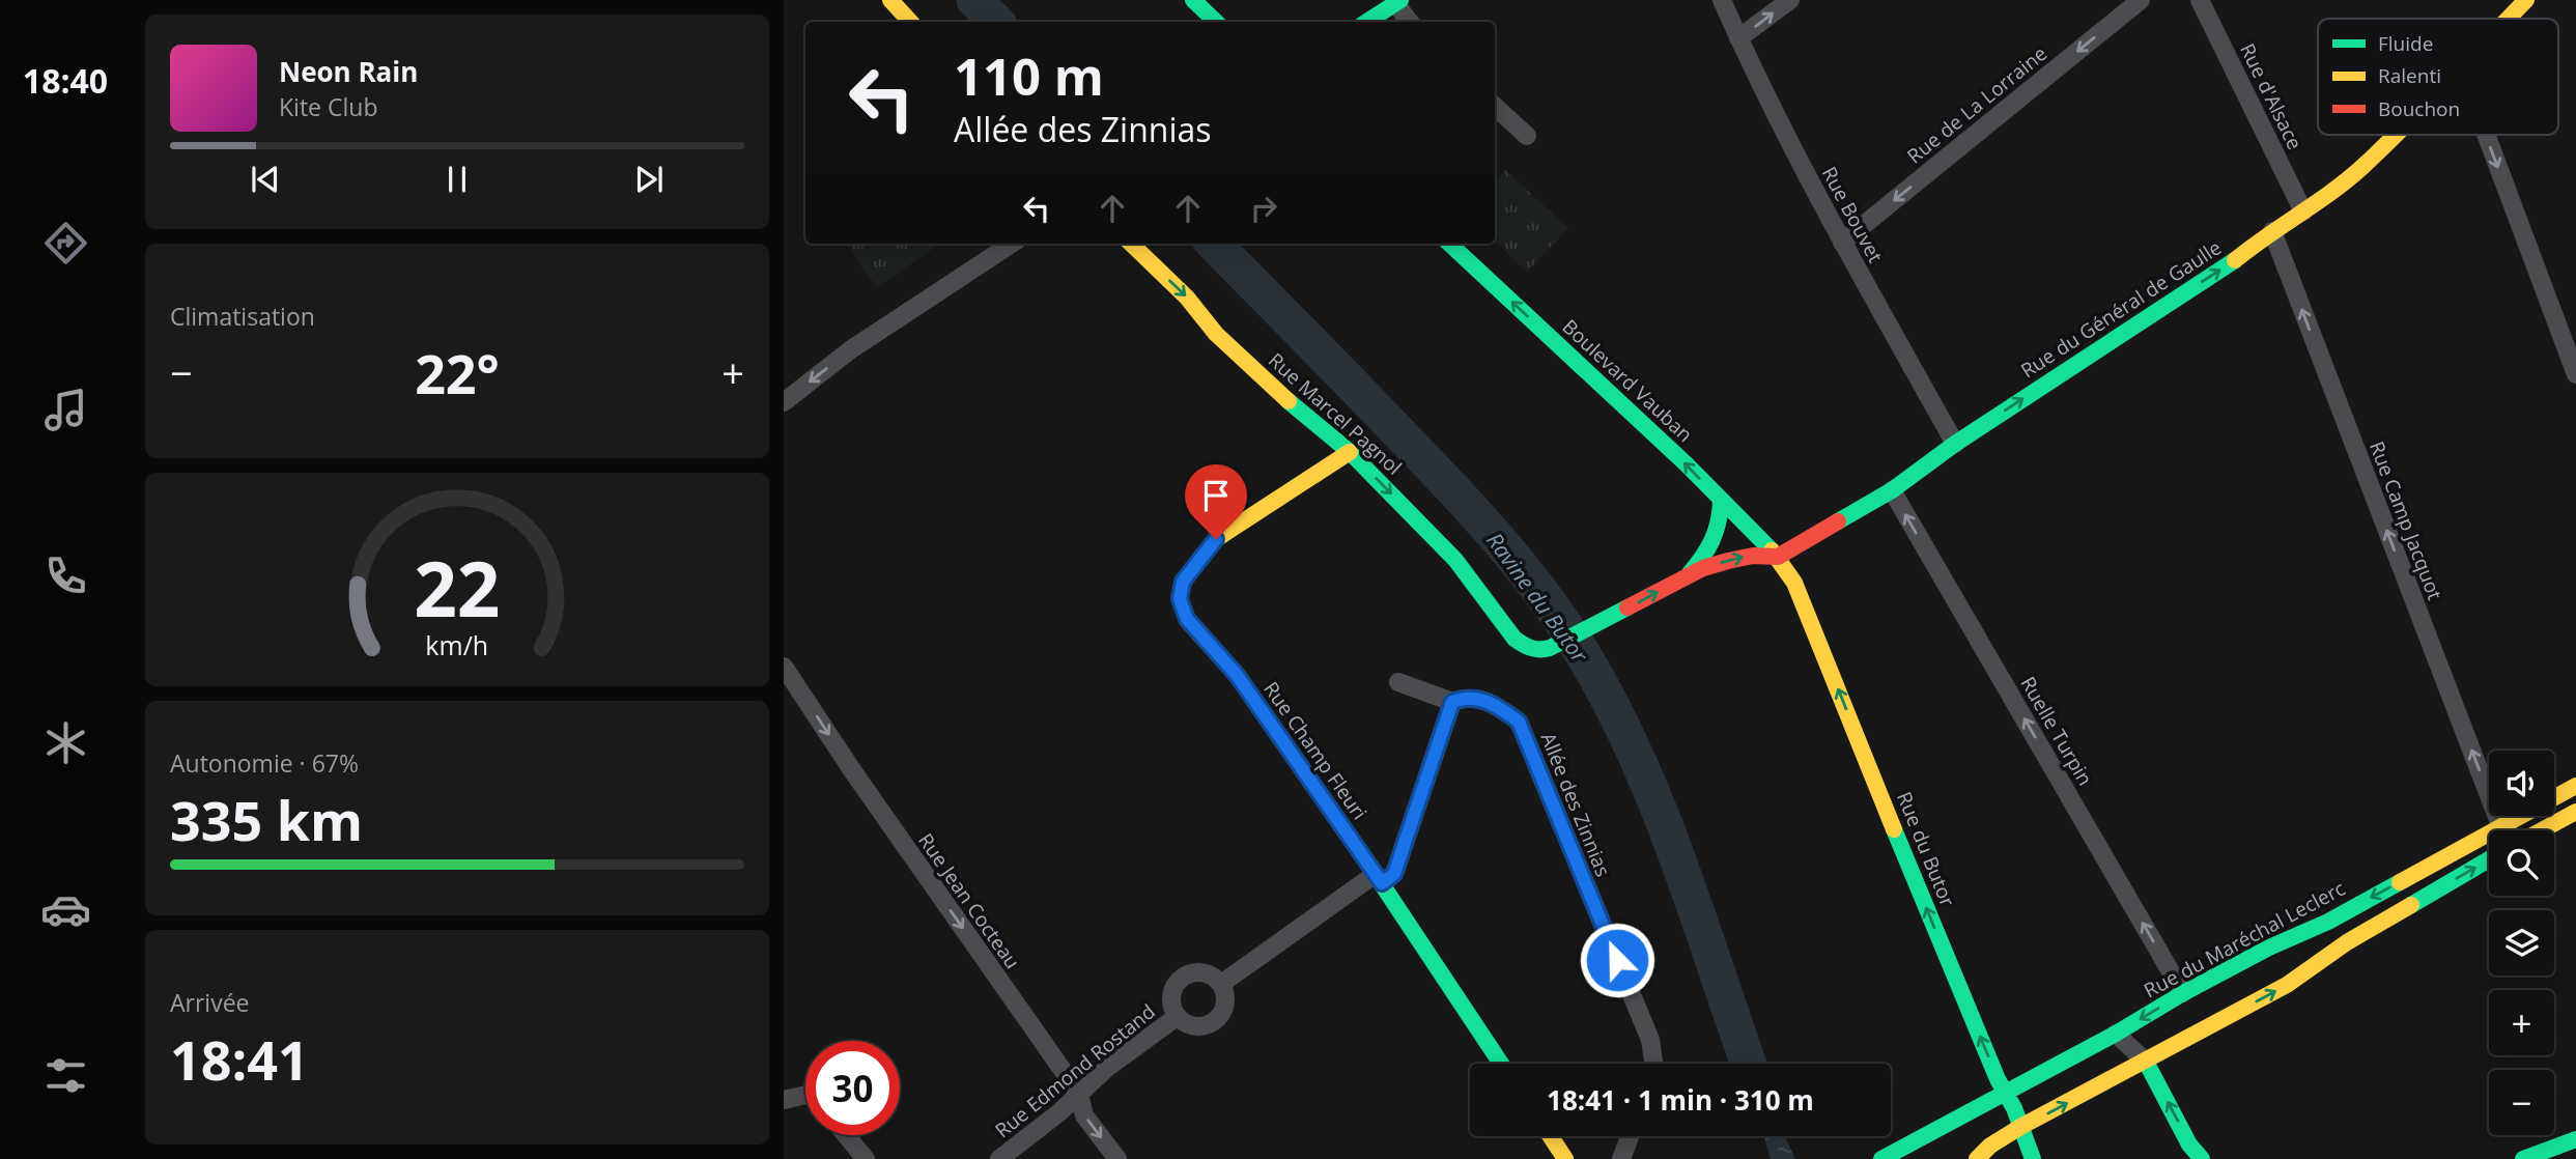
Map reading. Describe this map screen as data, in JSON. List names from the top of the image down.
{
  "streets": {
    "main road": [
      "Rue du Général de Gaulle",
      "Boulevard Vauban",
      "Rue Marcel Pagnol",
      "Rue Champ Fleuri",
      "Rue du Butor",
      "Rue du Maréchal Leclerc"
    ],
    "street": [
      "Rue d'Alsace",
      "Rue de La Lorraine",
      "Rue Bouvet",
      "Rue Camp Jacquot",
      "Ruelle Turpin",
      "Allée des Zinnias",
      "Rue Jean Cocteau",
      "Rue Edmond Rostand"
    ]
  },
  "crossings": [
    ["Rue d'Alsace", "Rue du Général de Gaulle"],
    ["Rue de La Lorraine", "Rue Bouvet"],
    ["Rue Bouvet", "Rue du Général de Gaulle"],
    ["Rue du Général de Gaulle", "Boulevard Vauban"],
    ["Rue du Général de Gaulle", "Rue Marcel Pagnol"],
    ["Rue du Général de Gaulle", "Rue Camp Jacquot"],
    ["Rue du Général de Gaulle", "Ruelle Turpin"],
    ["Rue du Général de Gaulle", "Rue du Butor"],
    ["Boulevard Vauban", "Rue du Butor"],
    ["Rue Marcel Pagnol", "Rue Champ Fleuri"],
    ["Rue Camp Jacquot", "Rue du Maréchal Leclerc"],
    ["Ruelle Turpin", "Rue du Maréchal Leclerc"],
    ["Rue du Butor", "Rue du Maréchal Leclerc"],
    ["Rue Jean Cocteau", "Rue Edmond Rostand"]
  ],
  "one_way": [
    "Rue de La Lorraine",
    "Rue du Général de Gaulle",
    "Boulevard Vauban",
    "Rue Marcel Pagnol",
    "Rue Camp Jacquot",
    "Ruelle Turpin",
    "Rue du Butor",
    "Rue Jean Cocteau"
  ],
  "water": ["Ravine du Butor"],
  "legend": ["Fluide", "Ralenti", "Bouchon"],
  "page": {
    "tabs": "18:40",
    "turn": ["110 m", "Allée des Zinnias"],
    "song": ["Neon Rain", "Kite Club"],
    "tile": [
      "Climatisation",
      ["Autonomie · 67%", "335 km"],
      ["Arrivée", "18:41"]
    ],
    "heat": ["−", "22°", "+"],
    "map_buttons": ["+", "−"],
    "limit": "30",
    "trip": "18:41 · 1 min · 310 m",
    "gauge": ["22", "km/h"]
  }
}
